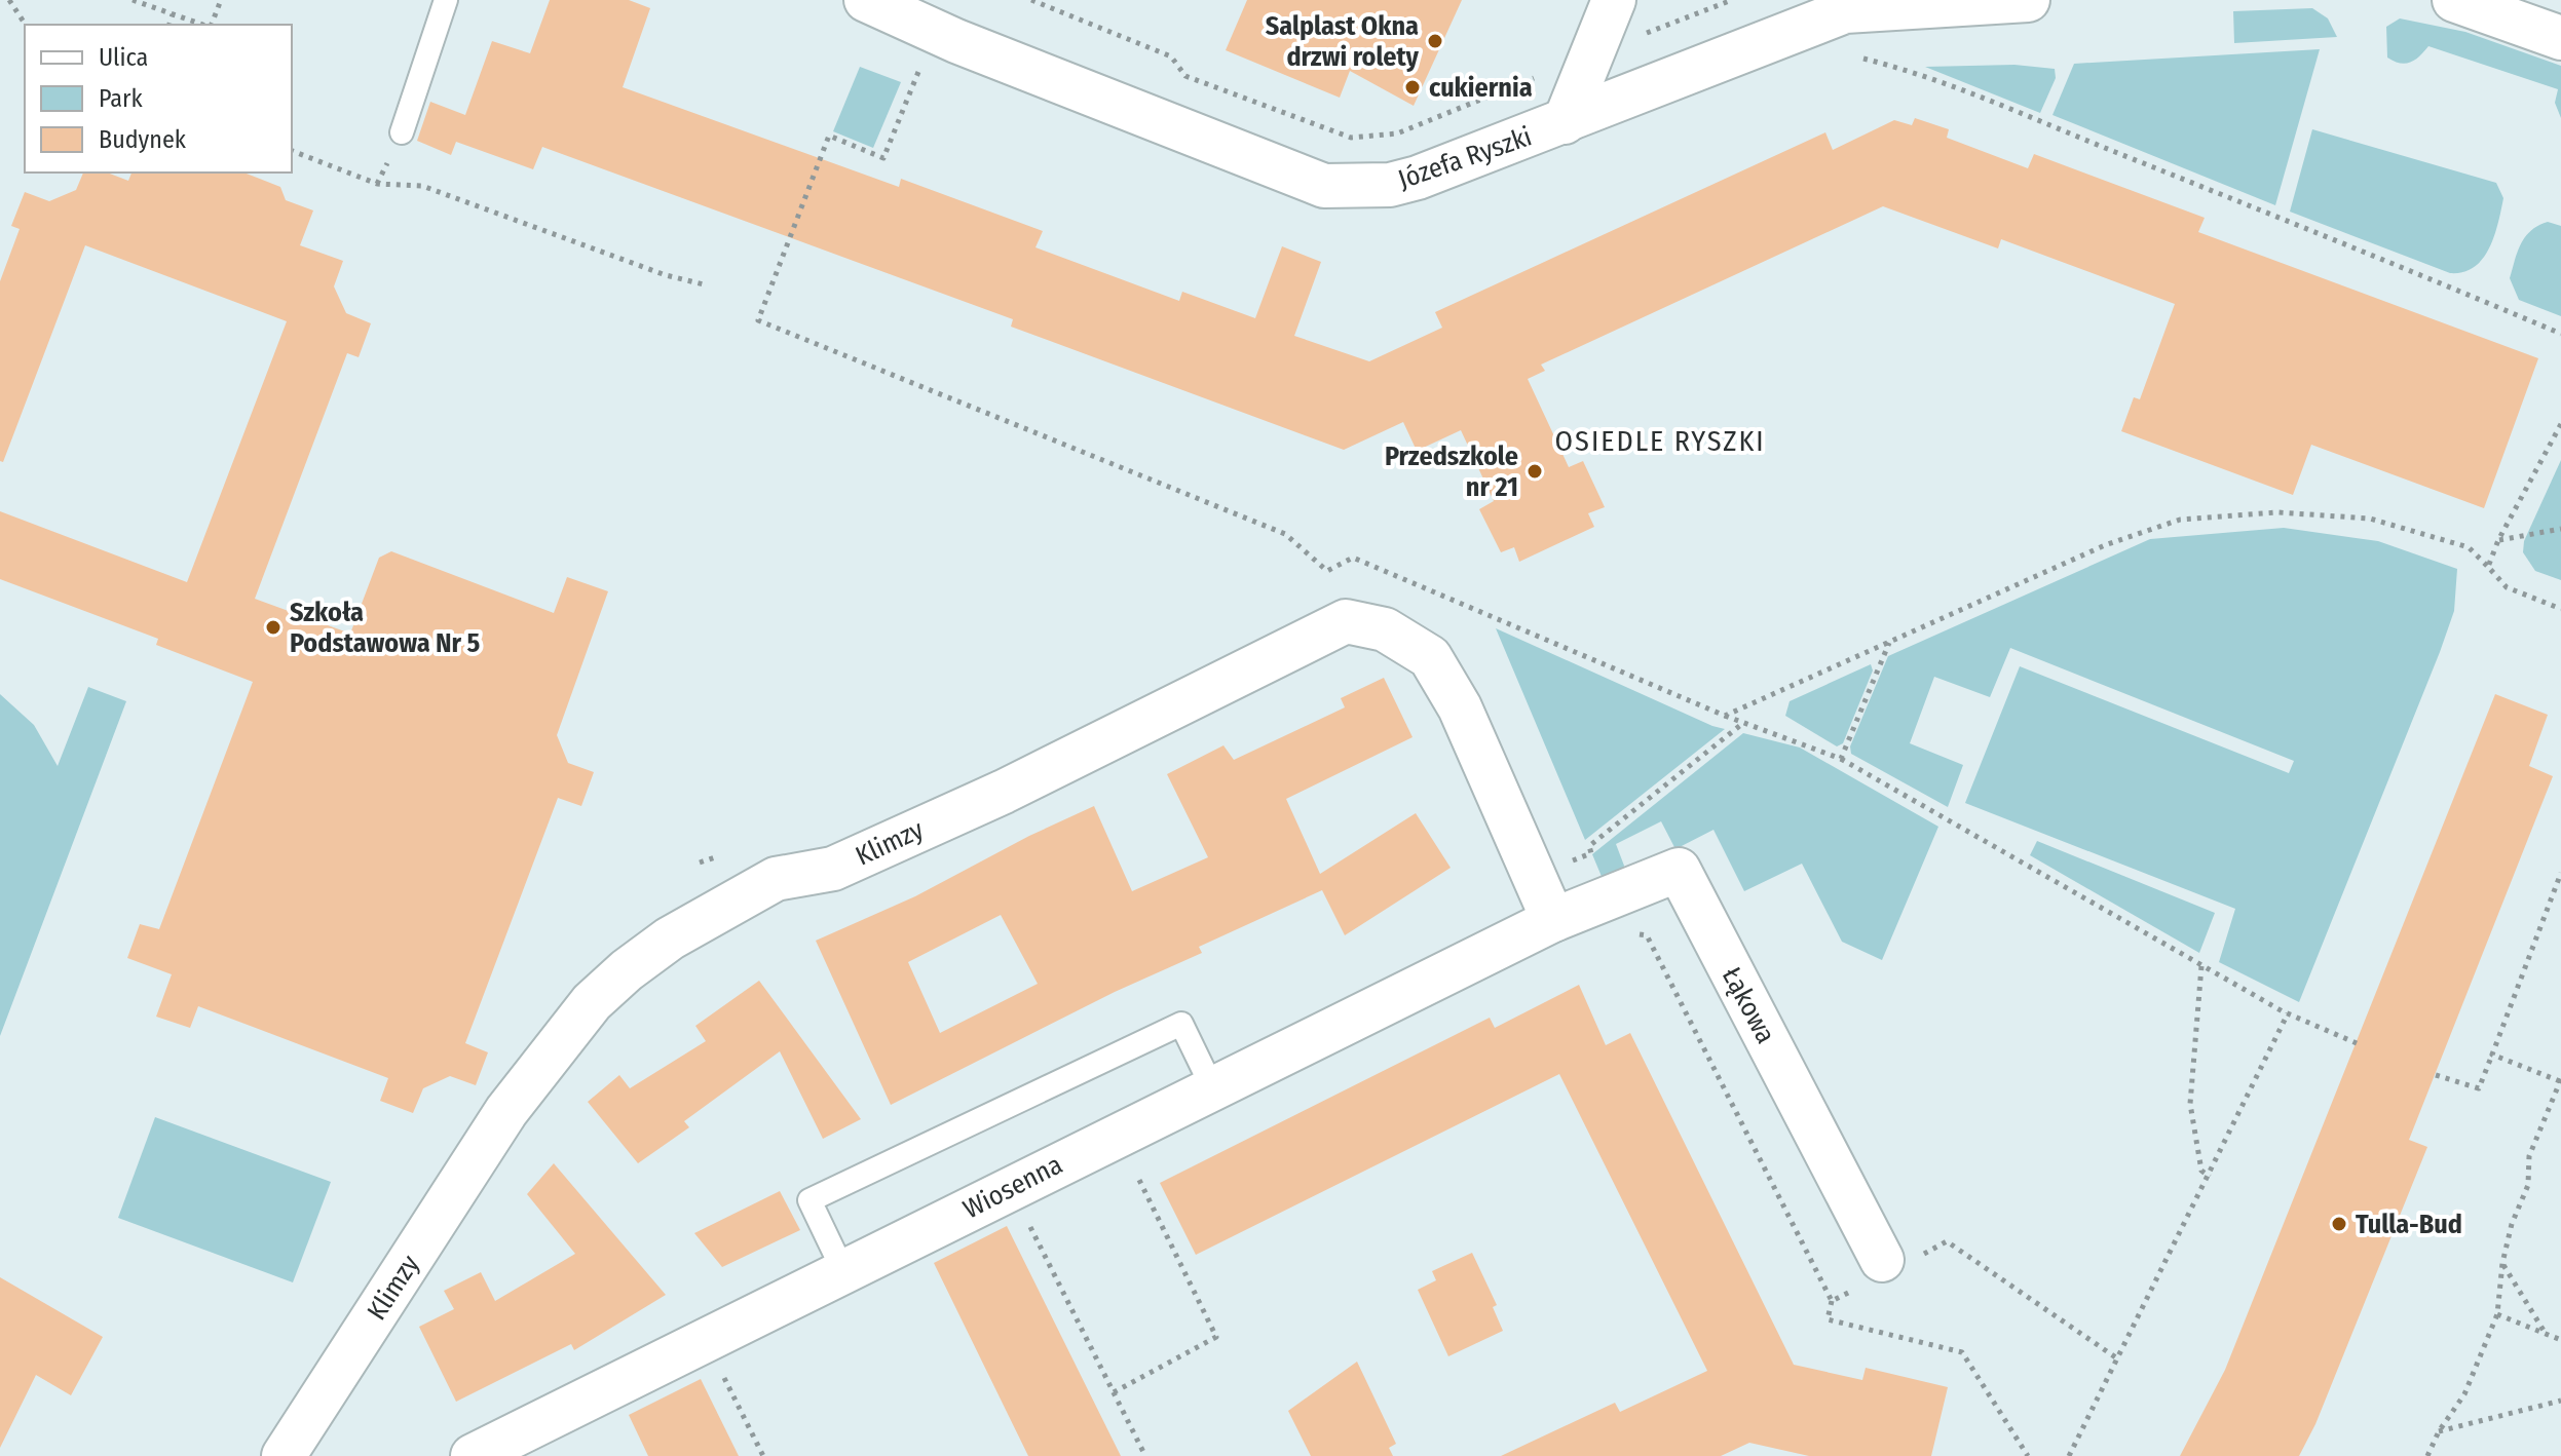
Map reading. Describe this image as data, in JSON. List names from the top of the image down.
{
  "streets": {
    "street": [
      "Józefa Ryszki",
      "Klimzy",
      "Łąkowa",
      "Wiosenna"
    ]
  },
  "crossings": [
    ["Klimzy", "Łąkowa"],
    ["Klimzy", "Wiosenna"],
    ["Łąkowa", "Wiosenna"]
  ],
  "districts": ["OSIEDLE RYSZKI"],
  "places": [
    "Salplast Okna drzwi rolety",
    "cukiernia",
    "Przedszkole nr 21",
    "Szkoła Podstawowa Nr 5",
    "Tulla-Bud"
  ],
  "legend": ["Ulica", "Park", "Budynek"]
}
